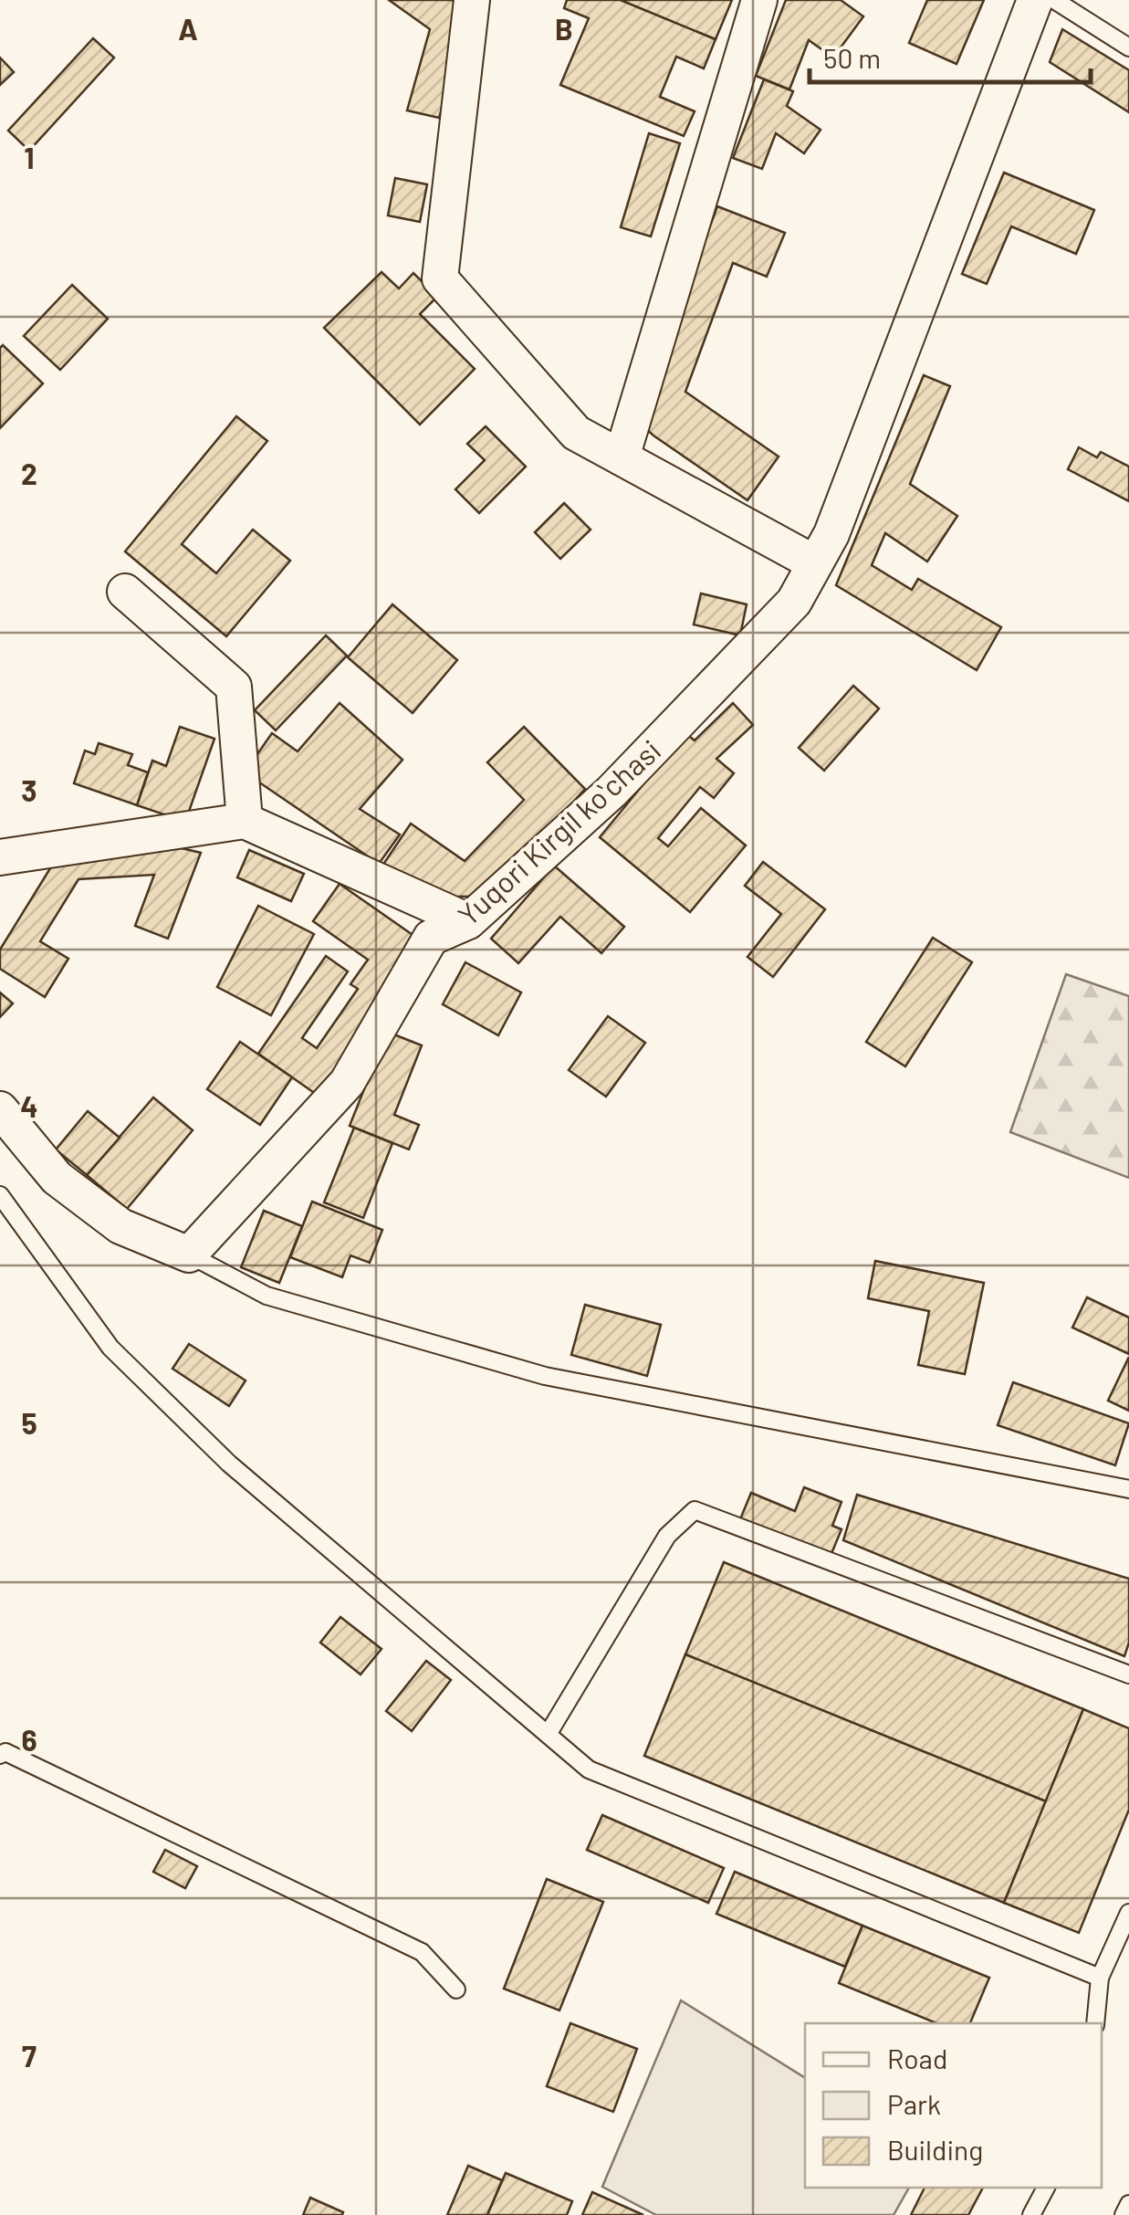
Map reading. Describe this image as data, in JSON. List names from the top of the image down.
{
  "streets": {
    "street": ["Yuqori Kirgil koʻchasi"]
  },
  "legend": ["Road", "Park", "Building"],
  "scale_bar": "50 m",
  "grid": {
    "columns": ["A", "B"],
    "rows": [
      "1",
      "2",
      "3",
      "4",
      "5",
      "6",
      "7"
    ]
  }
}
